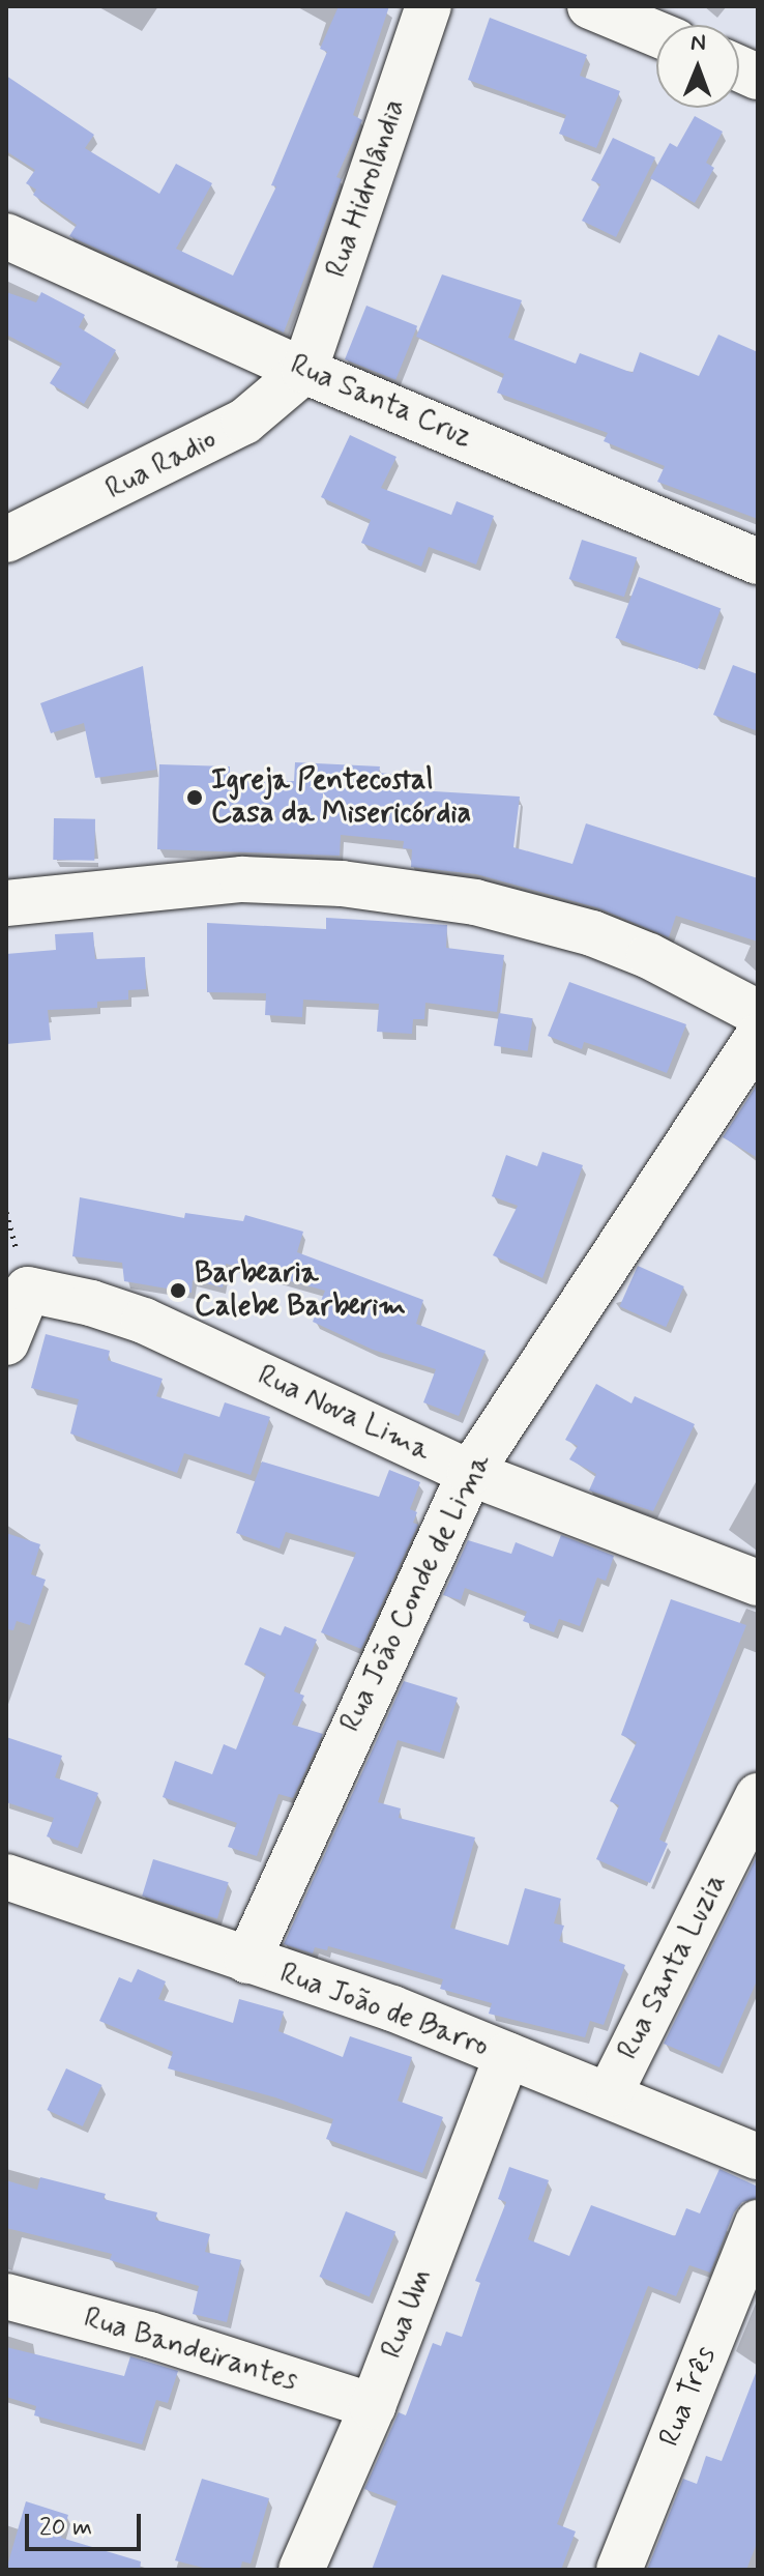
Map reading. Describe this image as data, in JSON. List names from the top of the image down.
{
  "streets": {
    "street": [
      "Rua Hidrolândia",
      "Rua Santa Cruz",
      "Rua Radio",
      "Rua Nova Lima",
      "Rua João Conde de Lima",
      "Rua Santa Luzia",
      "Rua João de Barro",
      "Rua Um",
      "Rua Bandeirantes",
      "Rua Três"
    ]
  },
  "crossings": [
    ["Rua Hidrolândia", "Rua Santa Cruz"],
    ["Rua Hidrolândia", "Rua Radio"],
    ["Rua Santa Cruz", "Rua Radio"],
    ["Rua Nova Lima", "Rua João Conde de Lima"],
    ["Rua João Conde de Lima", "Rua João de Barro"],
    ["Rua Santa Luzia", "Rua João de Barro"],
    ["Rua João de Barro", "Rua Um"],
    ["Rua Um", "Rua Bandeirantes"]
  ],
  "places": ["Igreja Pentecostal Casa da Misericórdia", "Barbearia Calebe Barberim"],
  "scale_bar": "20 m",
  "north": "top"
}
